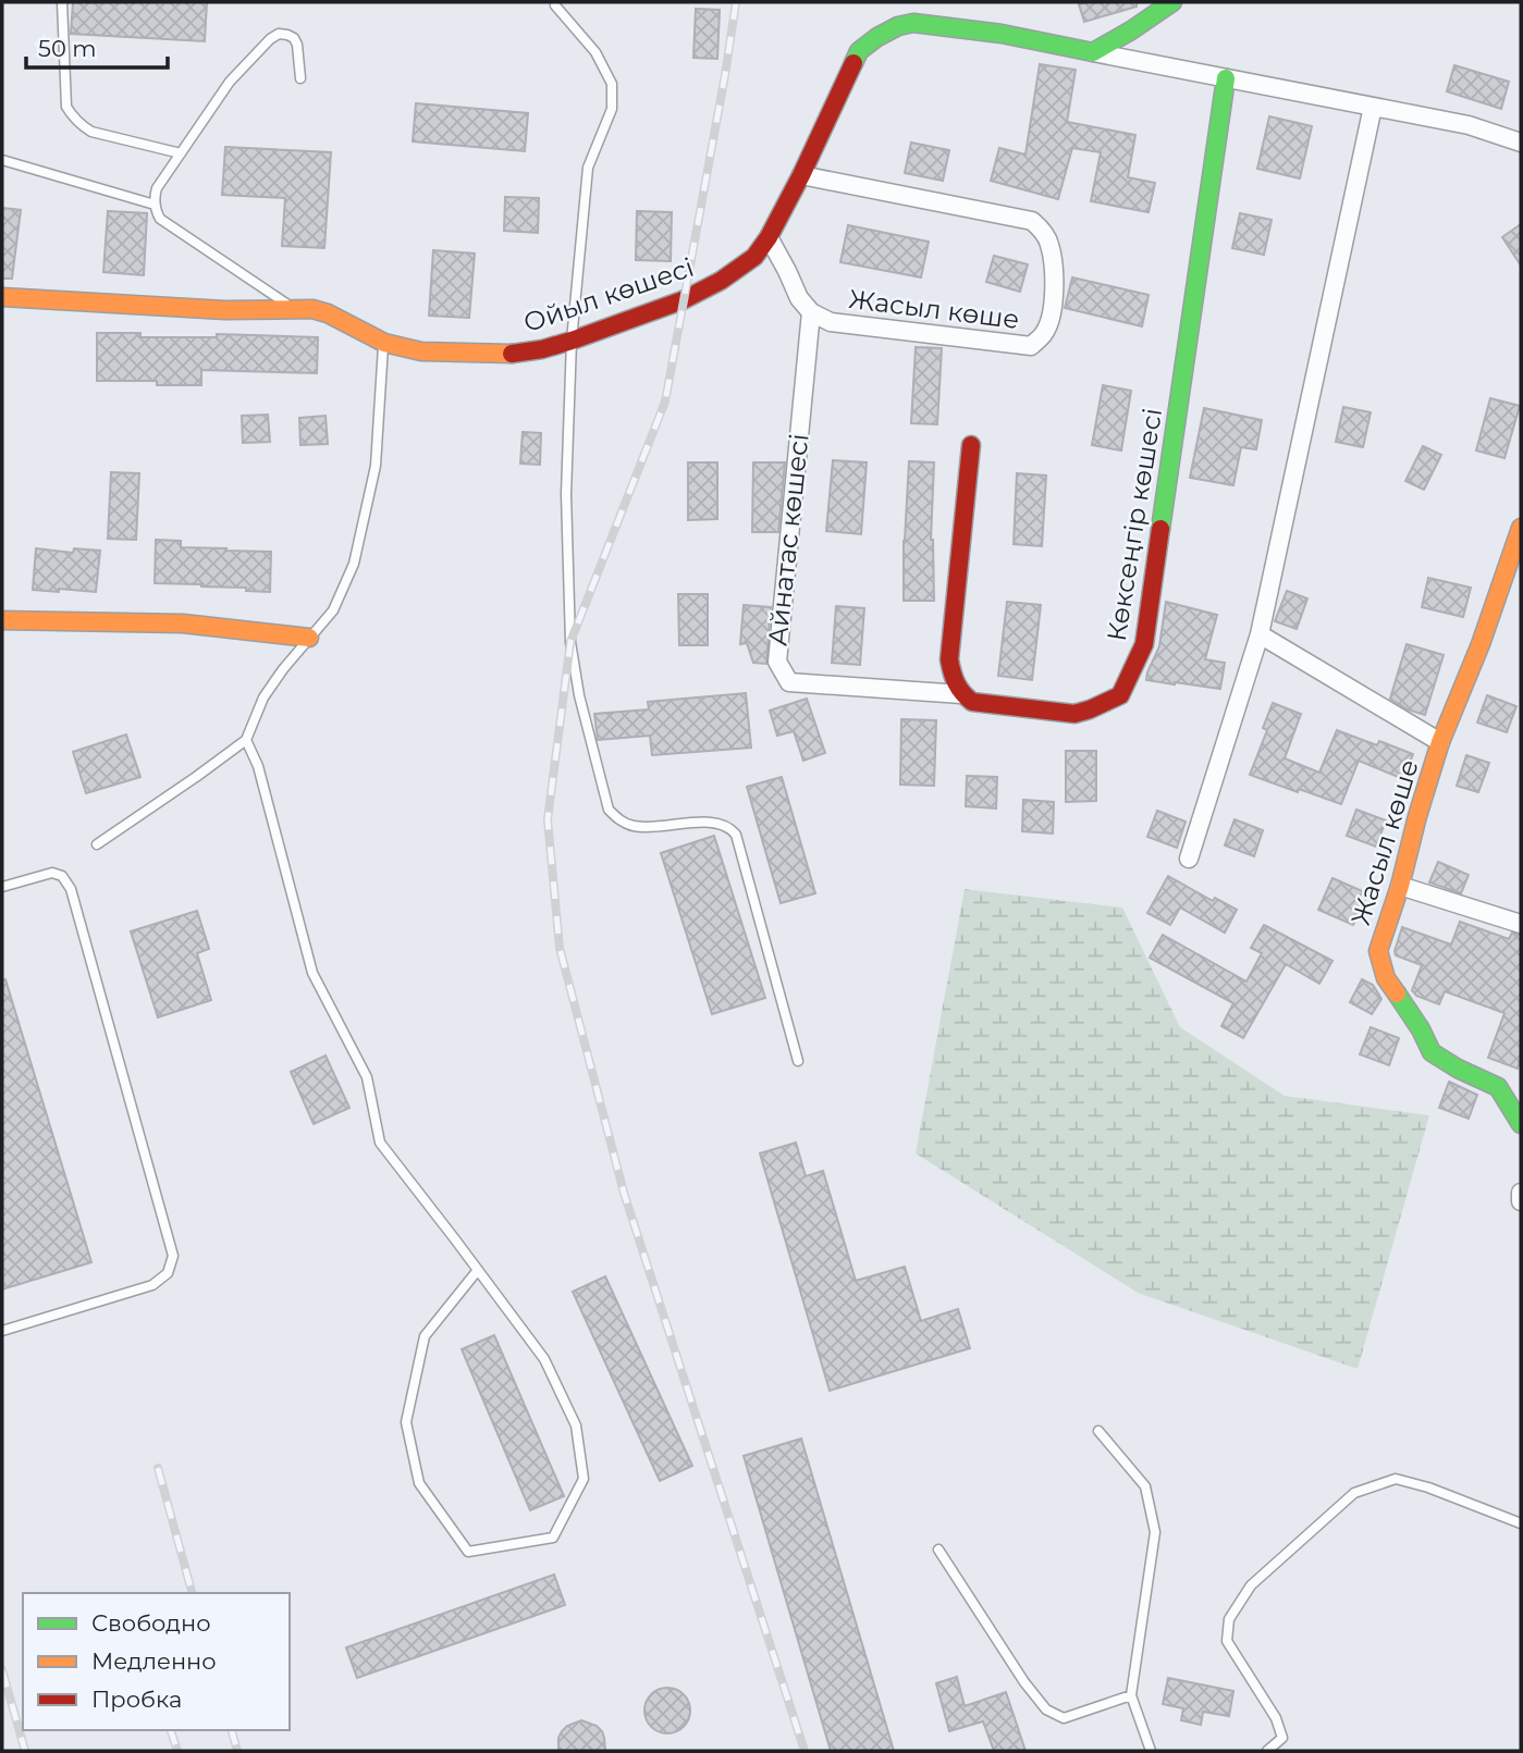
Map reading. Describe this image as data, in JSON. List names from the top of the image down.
{
  "streets": {
    "street": [
      "Ойыл көшесі",
      "Жасыл көше",
      "Көксеңгір көшесі",
      "Айнатас көшесі"
    ]
  },
  "crossings": [
    ["Ойыл көшесі", "Жасыл көше"],
    ["Жасыл көше", "Айнатас көшесі"],
    ["Көксеңгір көшесі", "Айнатас көшесі"]
  ],
  "legend": ["Свободно", "Медленно", "Пробка"],
  "scale_bar": "50 m"
}
